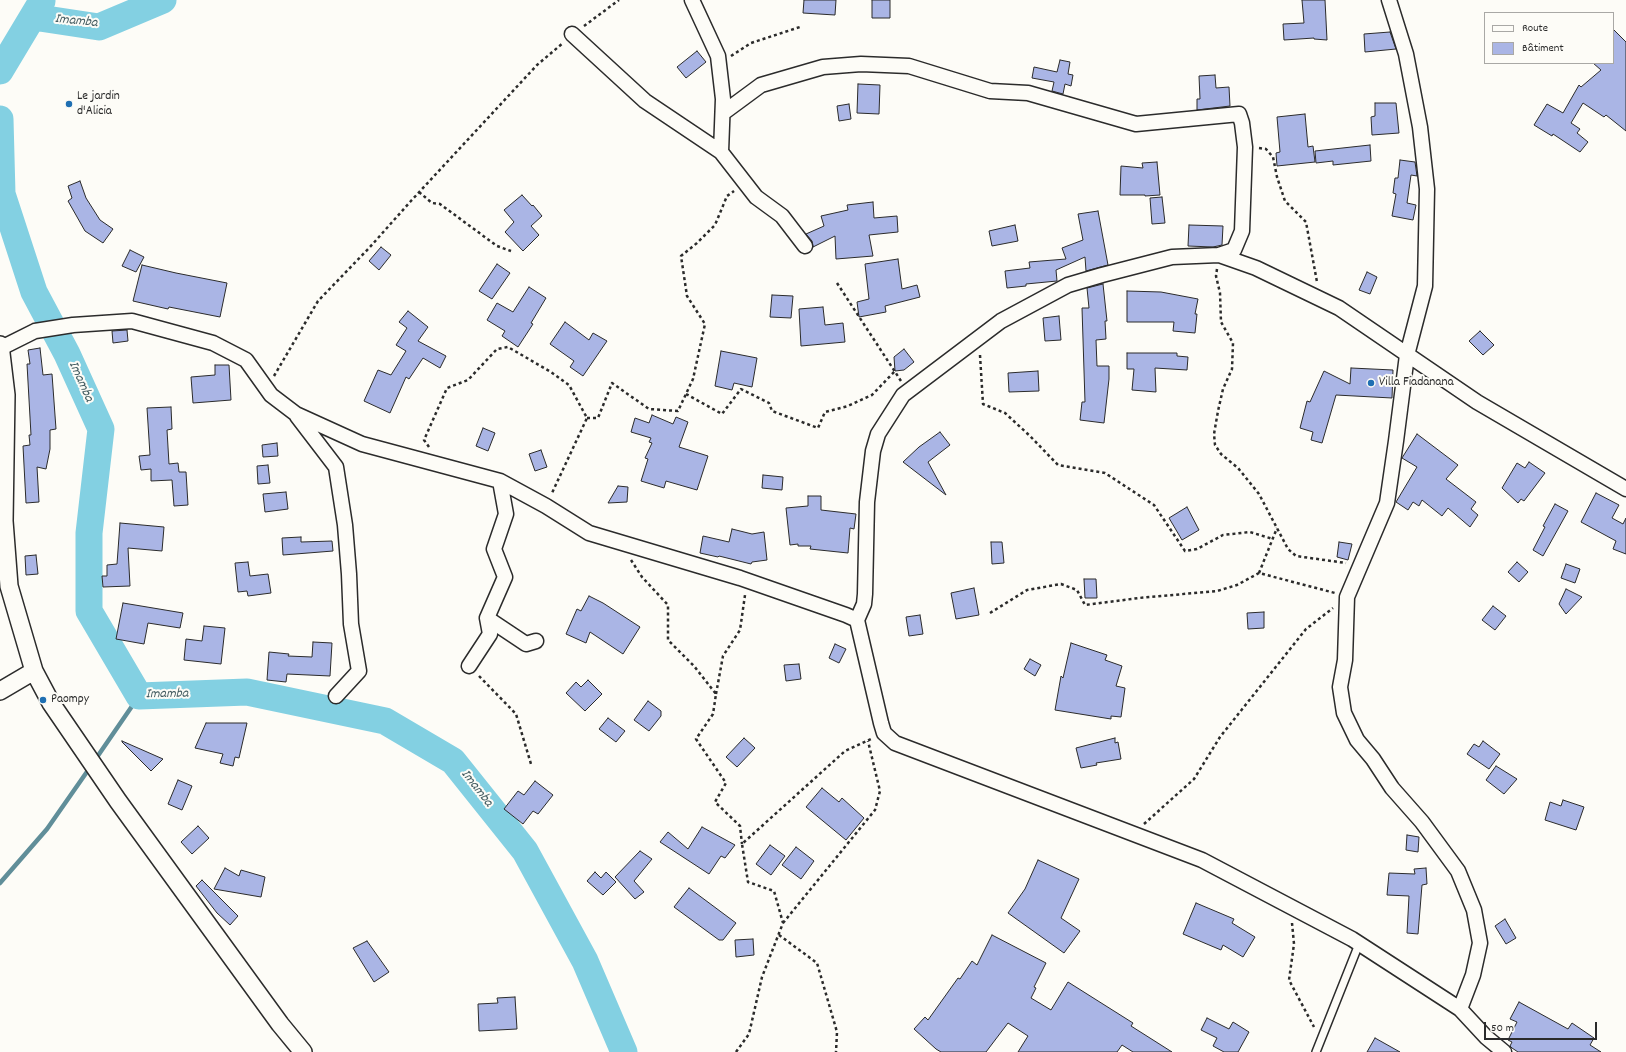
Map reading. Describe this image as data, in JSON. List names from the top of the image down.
{
  "water": ["Imamba"],
  "places": ["Le jardin d'Alicia", "Villa Fiadanana", "Paompy"],
  "legend": ["Route", "Bâtiment"],
  "scale_bar": "50 m"
}
